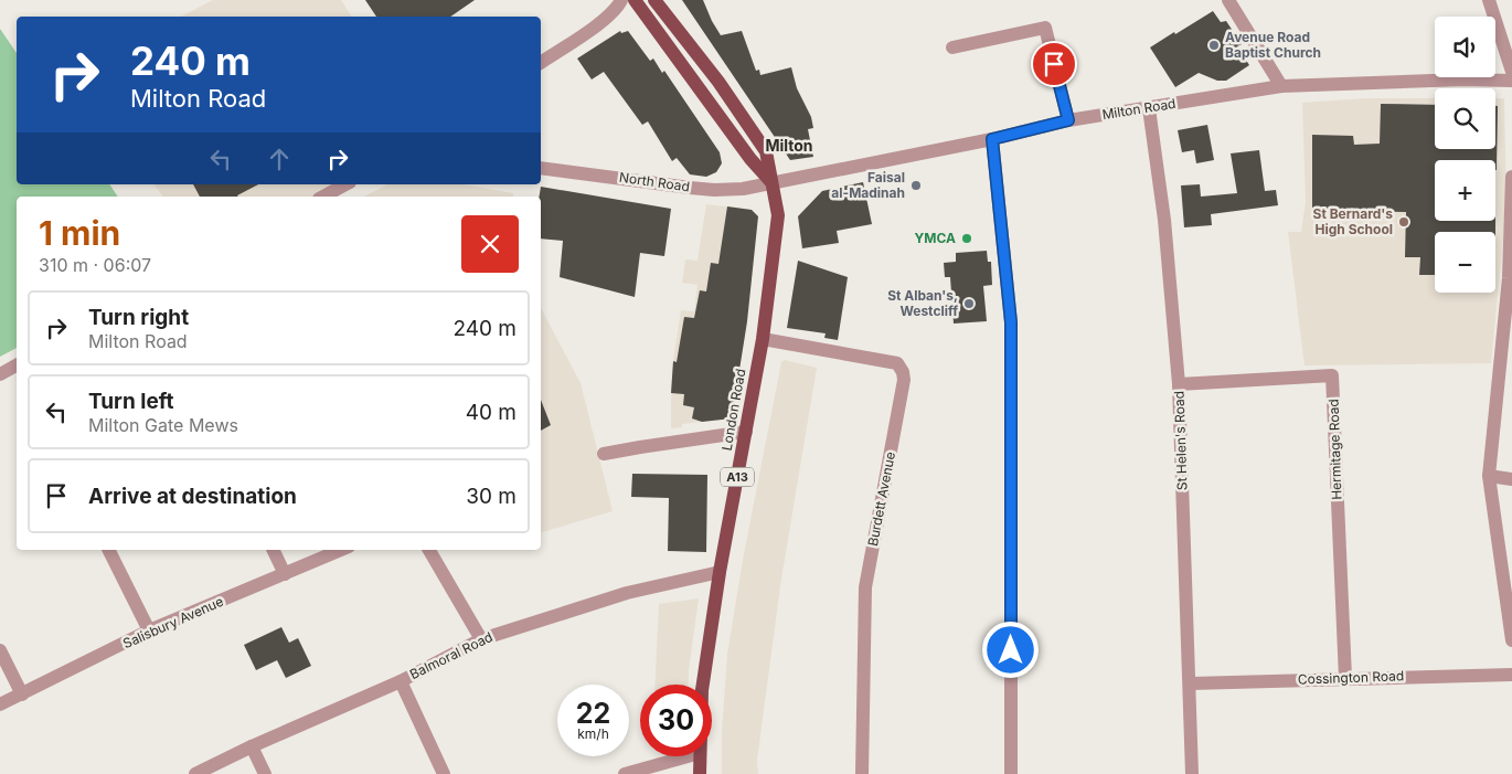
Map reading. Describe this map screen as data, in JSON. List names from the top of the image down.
{
  "streets": {
    "main road": ["London Road", "A13"],
    "street": [
      "Milton Road",
      "North Road",
      "St Helen's Road",
      "Hermitage Road",
      "Burdett Avenue",
      "Salisbury Avenue",
      "Balmoral Road",
      "Cossington Road"
    ]
  },
  "crossings": [
    ["Milton Road", "North Road"],
    ["Milton Road", "London Road"],
    ["Milton Road", "St Helen's Road"],
    ["North Road", "London Road"],
    ["London Road", "Burdett Avenue"],
    ["London Road", "Balmoral Road"],
    ["St Helen's Road", "Hermitage Road"],
    ["St Helen's Road", "Cossington Road"],
    ["Hermitage Road", "Cossington Road"]
  ],
  "districts": ["Milton"],
  "places": [
    "Avenue Road Baptist Church",
    "Faisal al-Madinah",
    "St Bernard's High School",
    "YMCA",
    "St Alban's, Westcliff"
  ],
  "page": {
    "map_buttons": ["+", "−"],
    "turn": ["240 m", "Milton Road"],
    "heading": ["1 min", "310 m · 06:07"],
    "list": [
      {
        "name": "Turn right",
        "note": "Milton Road",
        "value": "240 m"
      },
      {
        "name": "Turn left",
        "note": "Milton Gate Mews",
        "value": "40 m"
      },
      {
        "name": "Arrive at destination",
        "value": "30 m"
      }
    ],
    "speed": "22 km/h",
    "limit": "30"
  }
}
